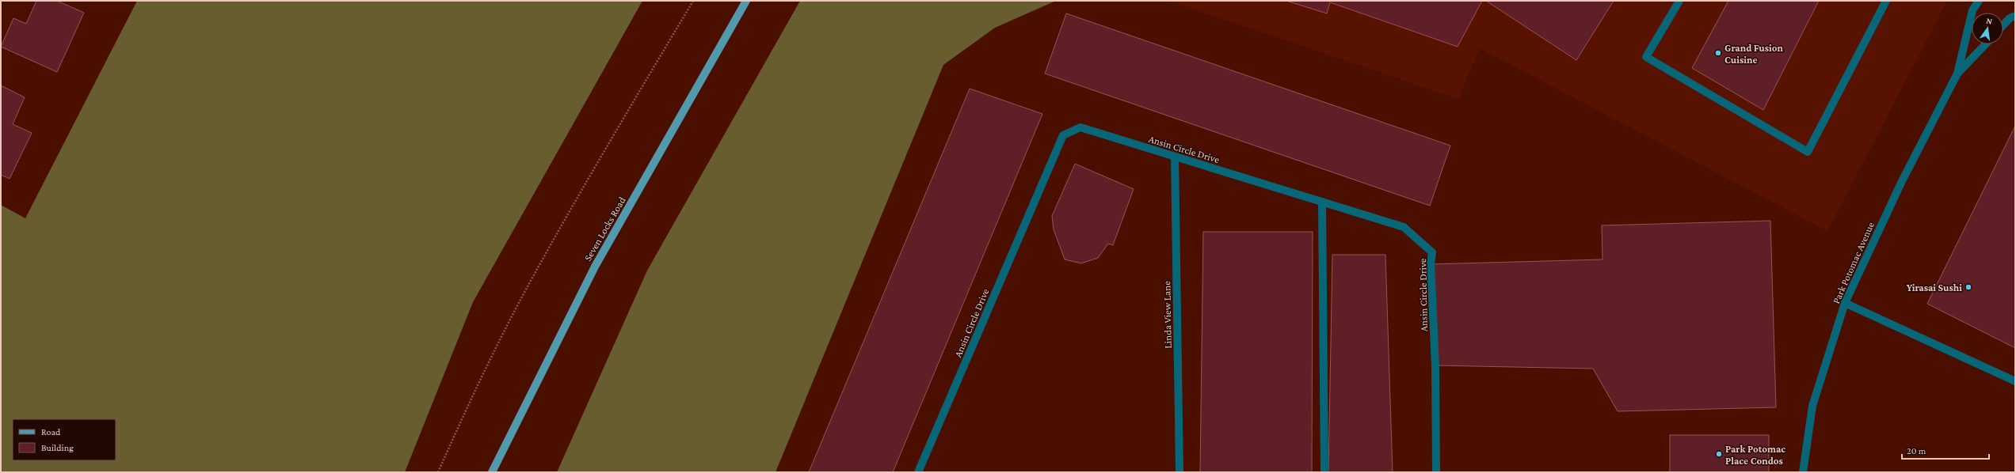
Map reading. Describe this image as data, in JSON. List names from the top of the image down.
{
  "streets": {
    "main road": ["Seven Locks Road"],
    "street": ["Ansin Circle Drive", "Park Potomac Avenue", "Linda View Lane"]
  },
  "crossings": [
    ["Ansin Circle Drive", "Linda View Lane"]
  ],
  "places": ["Grand Fusion Cuisine", "Yirasai Sushi", "Park Potomac Place Condos"],
  "legend": ["Road", "Building"],
  "scale_bar": "20 m",
  "north": "top"
}
